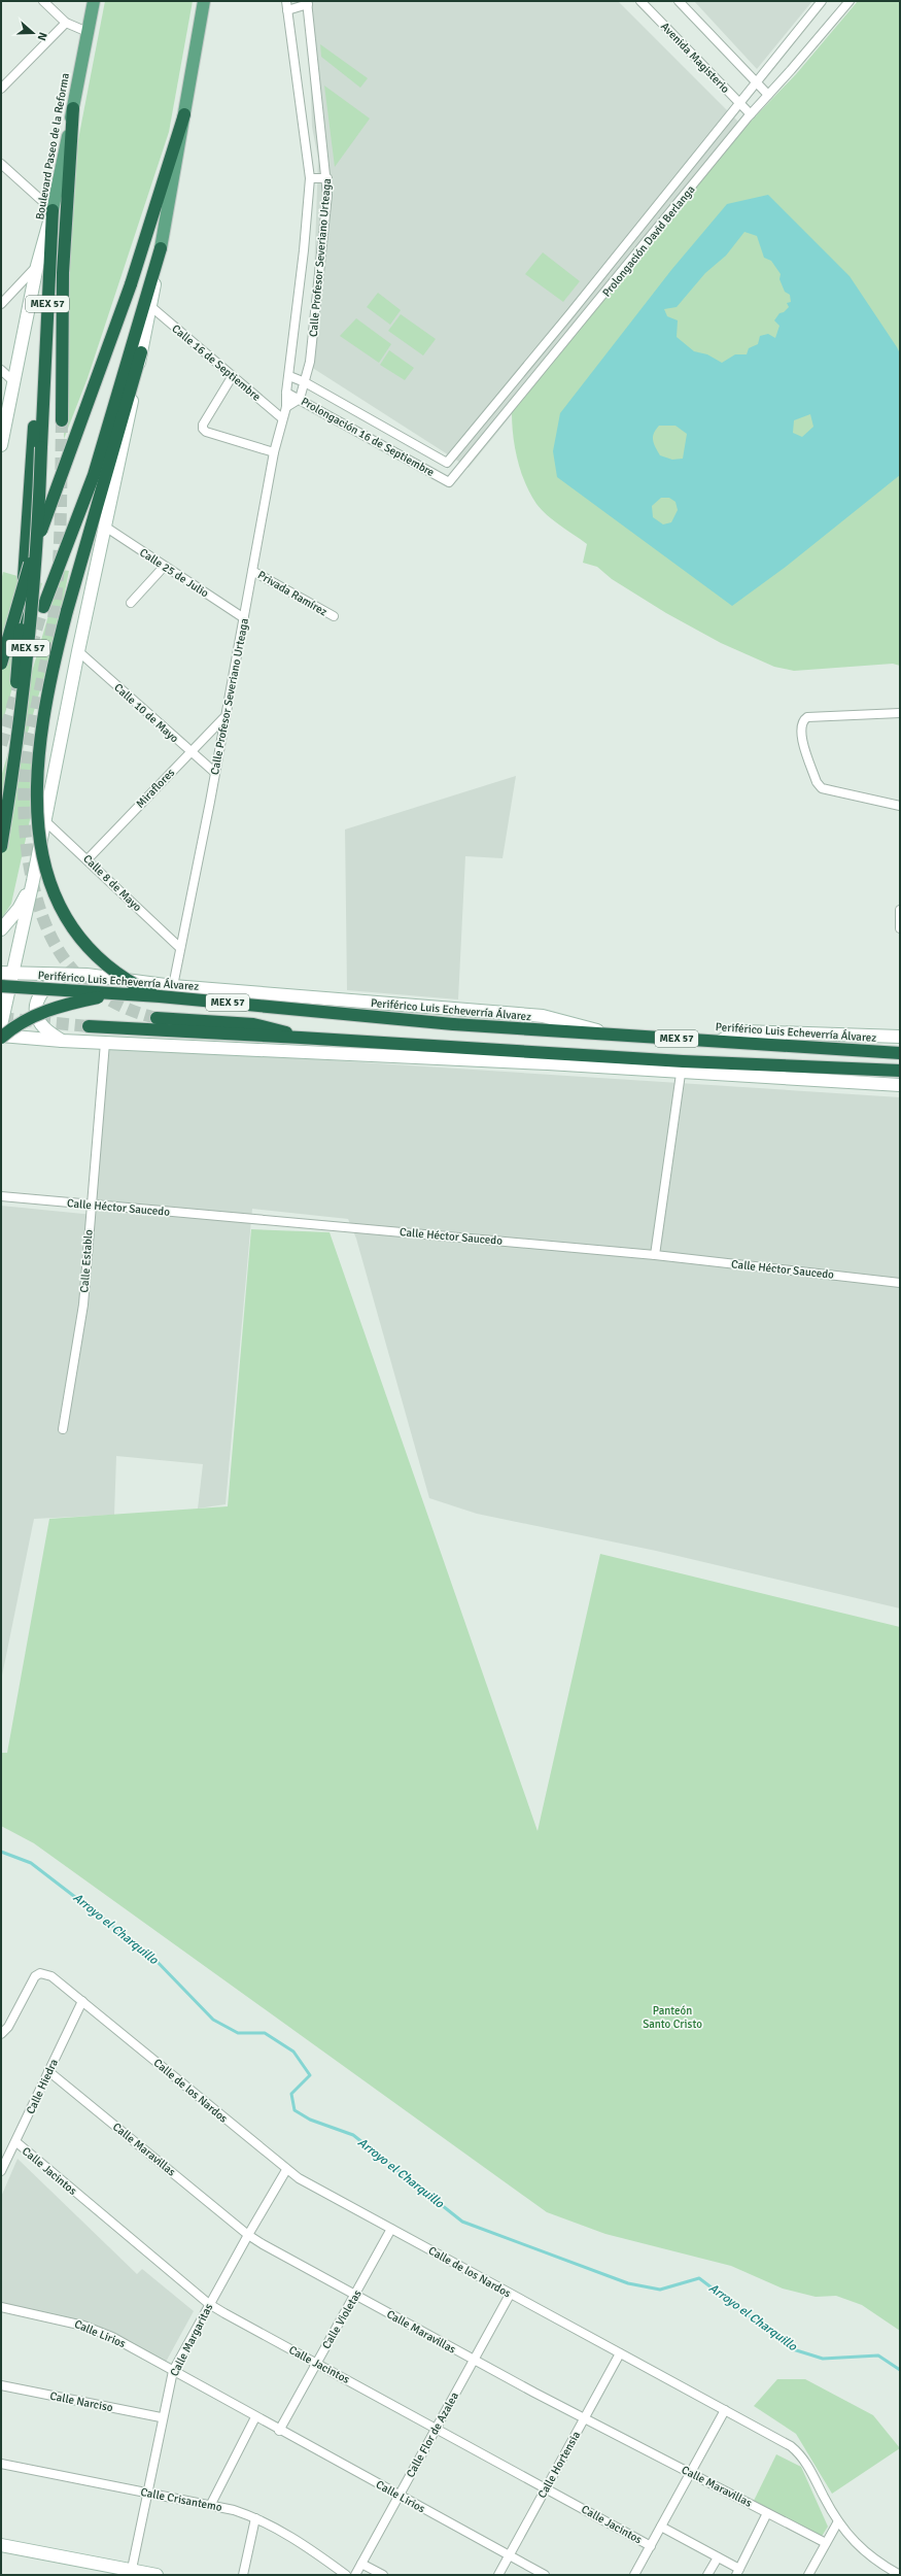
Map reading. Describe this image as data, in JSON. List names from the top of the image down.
{
  "streets": {
    "highway": ["Boulevard Paseo de la Reforma", "MEX 57", "Periférico Luis Echeverría Álvarez"],
    "street": [
      "Avenida Magisterio",
      "Prolongación David Berlanga",
      "Calle Profesor Severiano Urteaga",
      "Calle 16 de Septiembre",
      "Prolongación 16 de Septiembre",
      "Calle 25 de Julio",
      "Privada Ramírez",
      "Calle 10 de Mayo",
      "Miraflores",
      "Calle 8 de Mayo",
      "Calle Héctor Saucedo",
      "Calle Establo",
      "Calle Hiedra",
      "Calle de los Nardos",
      "Calle Maravillas",
      "Calle Jacintos",
      "Calle Violetas",
      "Calle Lirios",
      "Calle Margaritas",
      "Calle Narciso",
      "Calle Flor de Azalea",
      "Calle Hortensia",
      "Calle Crisantemo"
    ]
  },
  "crossings": [
    ["Avenida Magisterio", "Prolongación David Berlanga"],
    ["Prolongación David Berlanga", "Prolongación 16 de Septiembre"],
    ["Calle Profesor Severiano Urteaga", "Calle 16 de Septiembre"],
    ["Calle Profesor Severiano Urteaga", "Prolongación 16 de Septiembre"],
    ["Calle Profesor Severiano Urteaga", "Calle 25 de Julio"],
    ["Calle Profesor Severiano Urteaga", "Privada Ramírez"],
    ["Calle Profesor Severiano Urteaga", "Calle 10 de Mayo"],
    ["Calle Profesor Severiano Urteaga", "Miraflores"],
    ["Calle Profesor Severiano Urteaga", "Calle 8 de Mayo"],
    ["Calle 10 de Mayo", "Miraflores"],
    ["Miraflores", "Calle 8 de Mayo"],
    ["Calle Héctor Saucedo", "Calle Establo"],
    ["Calle Hiedra", "Calle de los Nardos"],
    ["Calle Hiedra", "Calle Maravillas"],
    ["Calle Hiedra", "Calle Jacintos"],
    ["Calle de los Nardos", "Calle Violetas"],
    ["Calle de los Nardos", "Calle Margaritas"],
    ["Calle de los Nardos", "Calle Flor de Azalea"],
    ["Calle de los Nardos", "Calle Hortensia"],
    ["Calle Maravillas", "Calle Violetas"],
    ["Calle Maravillas", "Calle Margaritas"],
    ["Calle Maravillas", "Calle Flor de Azalea"],
    ["Calle Maravillas", "Calle Hortensia"],
    ["Calle Jacintos", "Calle Violetas"],
    ["Calle Jacintos", "Calle Margaritas"],
    ["Calle Jacintos", "Calle Flor de Azalea"],
    ["Calle Jacintos", "Calle Hortensia"],
    ["Calle Violetas", "Calle Lirios"],
    ["Calle Lirios", "Calle Margaritas"],
    ["Calle Lirios", "Calle Flor de Azalea"],
    ["Calle Lirios", "Calle Hortensia"],
    ["Calle Margaritas", "Calle Narciso"],
    ["Calle Margaritas", "Calle Crisantemo"]
  ],
  "water": ["Arroyo el Charquillo"],
  "parks": ["Panteón Santo Cristo"],
  "north": "right"
}
